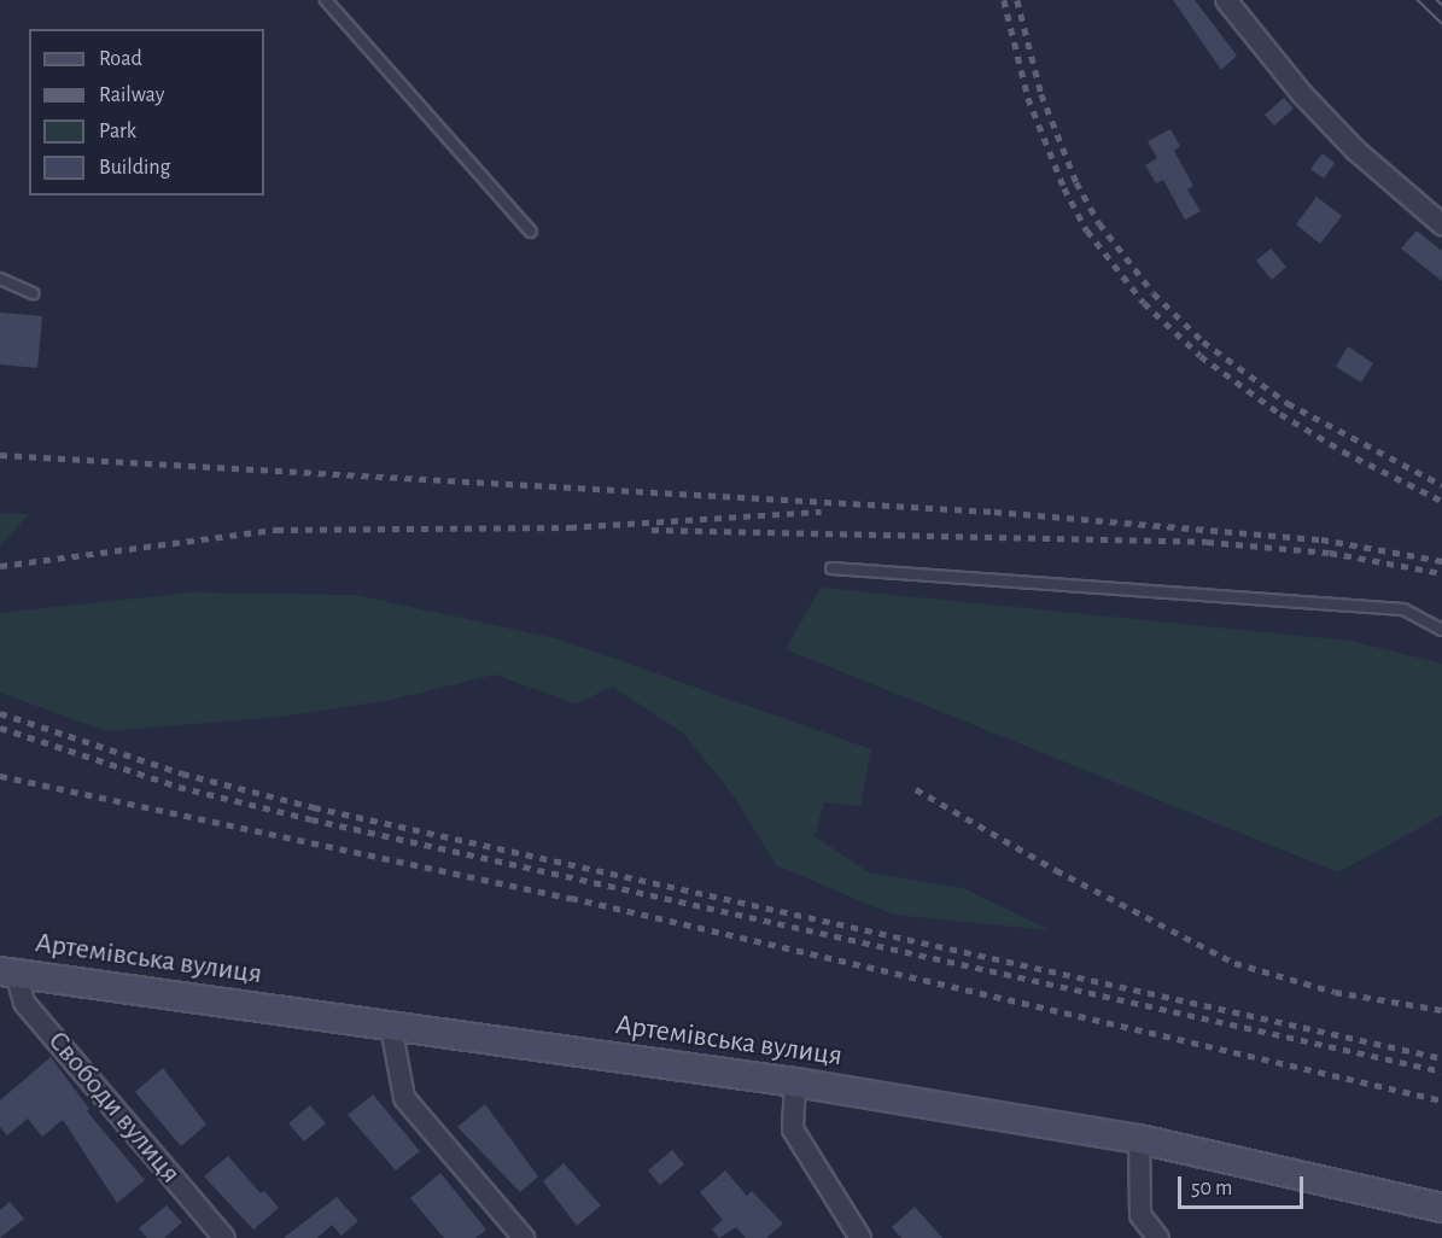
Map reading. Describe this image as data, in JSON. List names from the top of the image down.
{
  "streets": {
    "main road": ["Артемівська вулиця"],
    "street": ["Свободи вулиця"]
  },
  "crossings": [
    ["Артемівська вулиця", "Свободи вулиця"]
  ],
  "legend": [
    "Road",
    "Railway",
    "Park",
    "Building"
  ],
  "scale_bar": "50 m"
}
